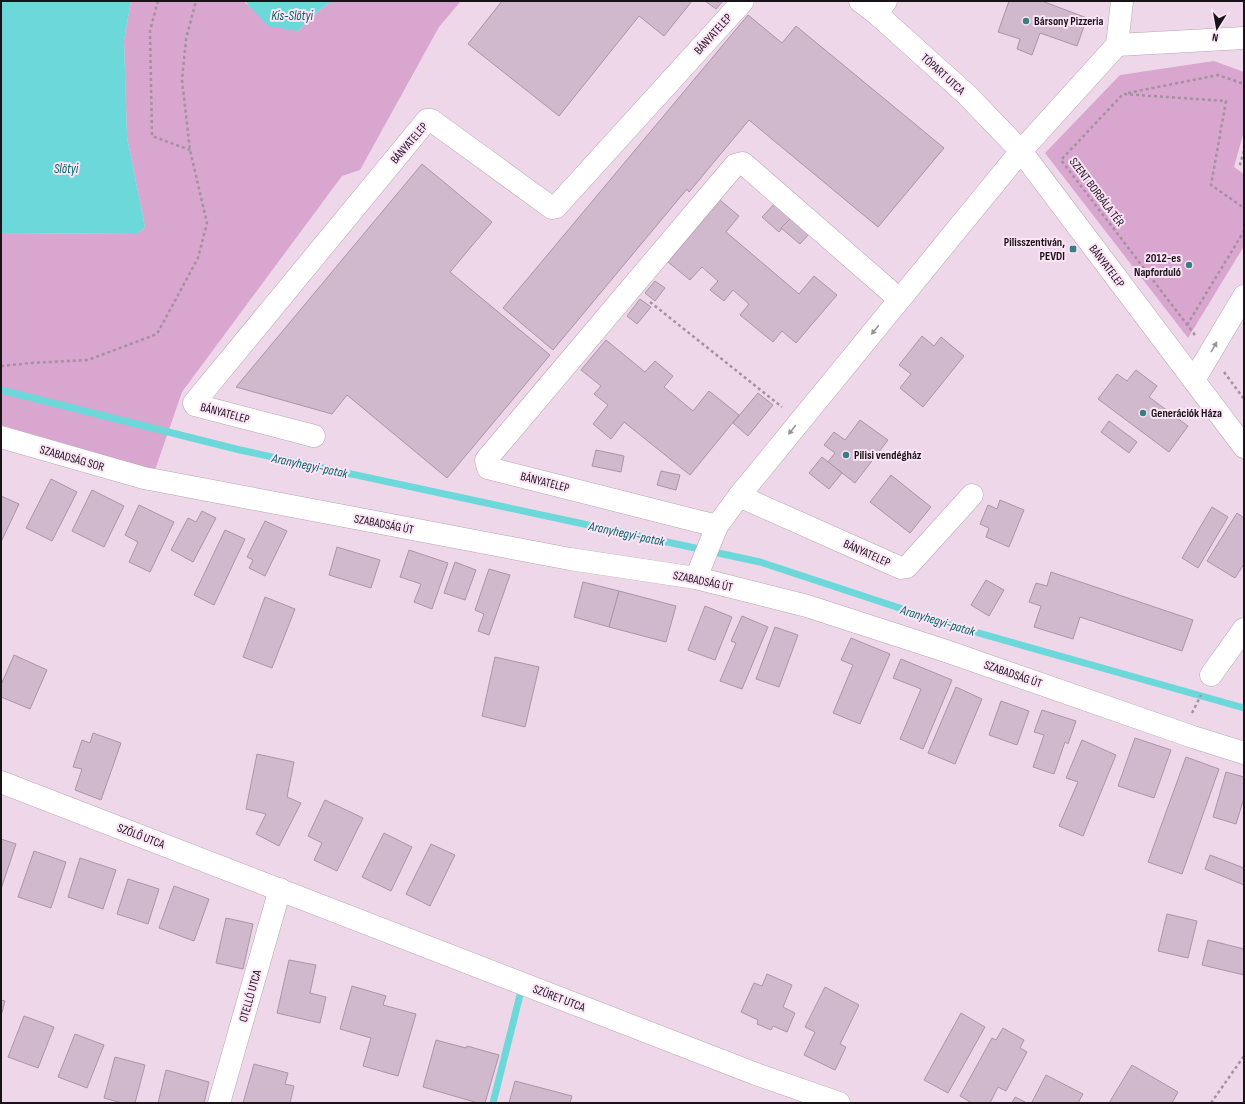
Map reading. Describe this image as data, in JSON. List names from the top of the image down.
{
  "streets": {
    "street": [
      "BÁNYATELEP",
      "TÓPART UTCA",
      "SZABADSÁG SOR",
      "SZABADSÁG ÚT",
      "SZŐLŐ UTCA",
      "OTELLÓ UTCA",
      "SZÜRET UTCA"
    ],
    "path": ["SZENT BORBÁLA TÉR"]
  },
  "crossings": [
    ["BÁNYATELEP", "TÓPART UTCA"],
    ["SZABADSÁG SOR", "SZABADSÁG ÚT"],
    ["SZŐLŐ UTCA", "OTELLÓ UTCA"],
    ["SZŐLŐ UTCA", "SZÜRET UTCA"],
    ["OTELLÓ UTCA", "SZÜRET UTCA"]
  ],
  "water": ["Kis-Slötyi", "Slötyi", "Aranyhegyi-patak"],
  "places": {
    "other": [
      "Bársony Pizzeria",
      "2012-es Napforduló",
      "Generációk Háza",
      "Pilisi vendégház"
    ],
    "transit": ["Pilisszentiván, PEVDI"]
  },
  "north": "bottom"
}
